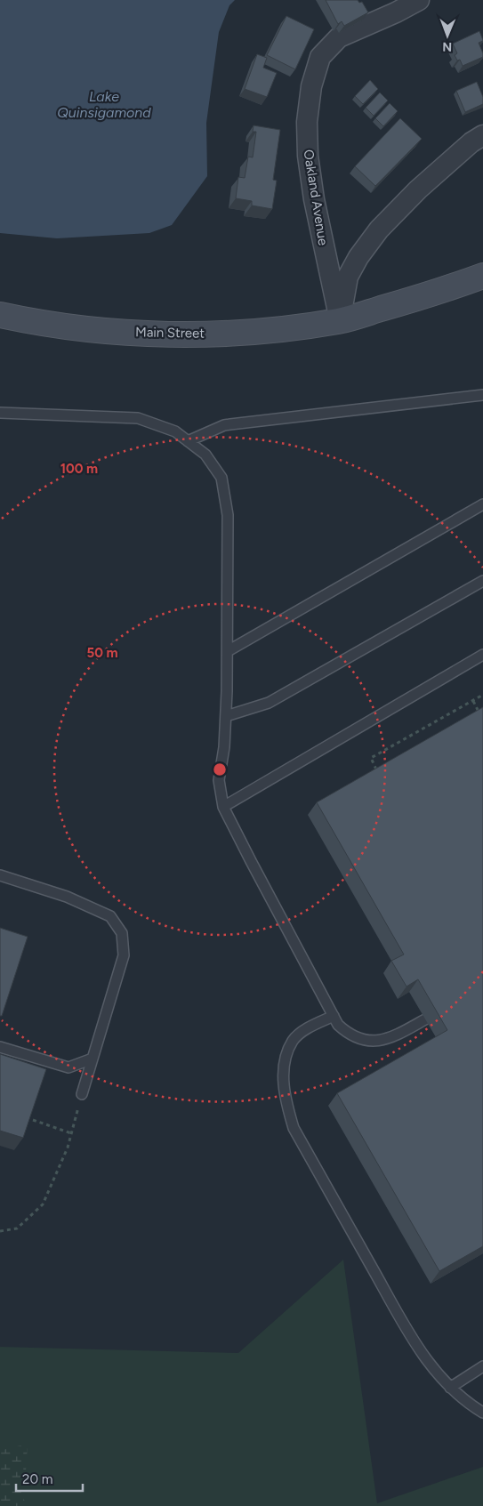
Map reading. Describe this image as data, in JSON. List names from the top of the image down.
{
  "streets": {
    "main road": ["Main Street"],
    "street": ["Oakland Avenue"]
  },
  "crossings": [
    ["Oakland Avenue", "Main Street"]
  ],
  "water": ["Lake Quinsigamond"],
  "scale_bar": "20 m",
  "north": "bottom",
  "rings": ["100 m", "50 m"]
}
